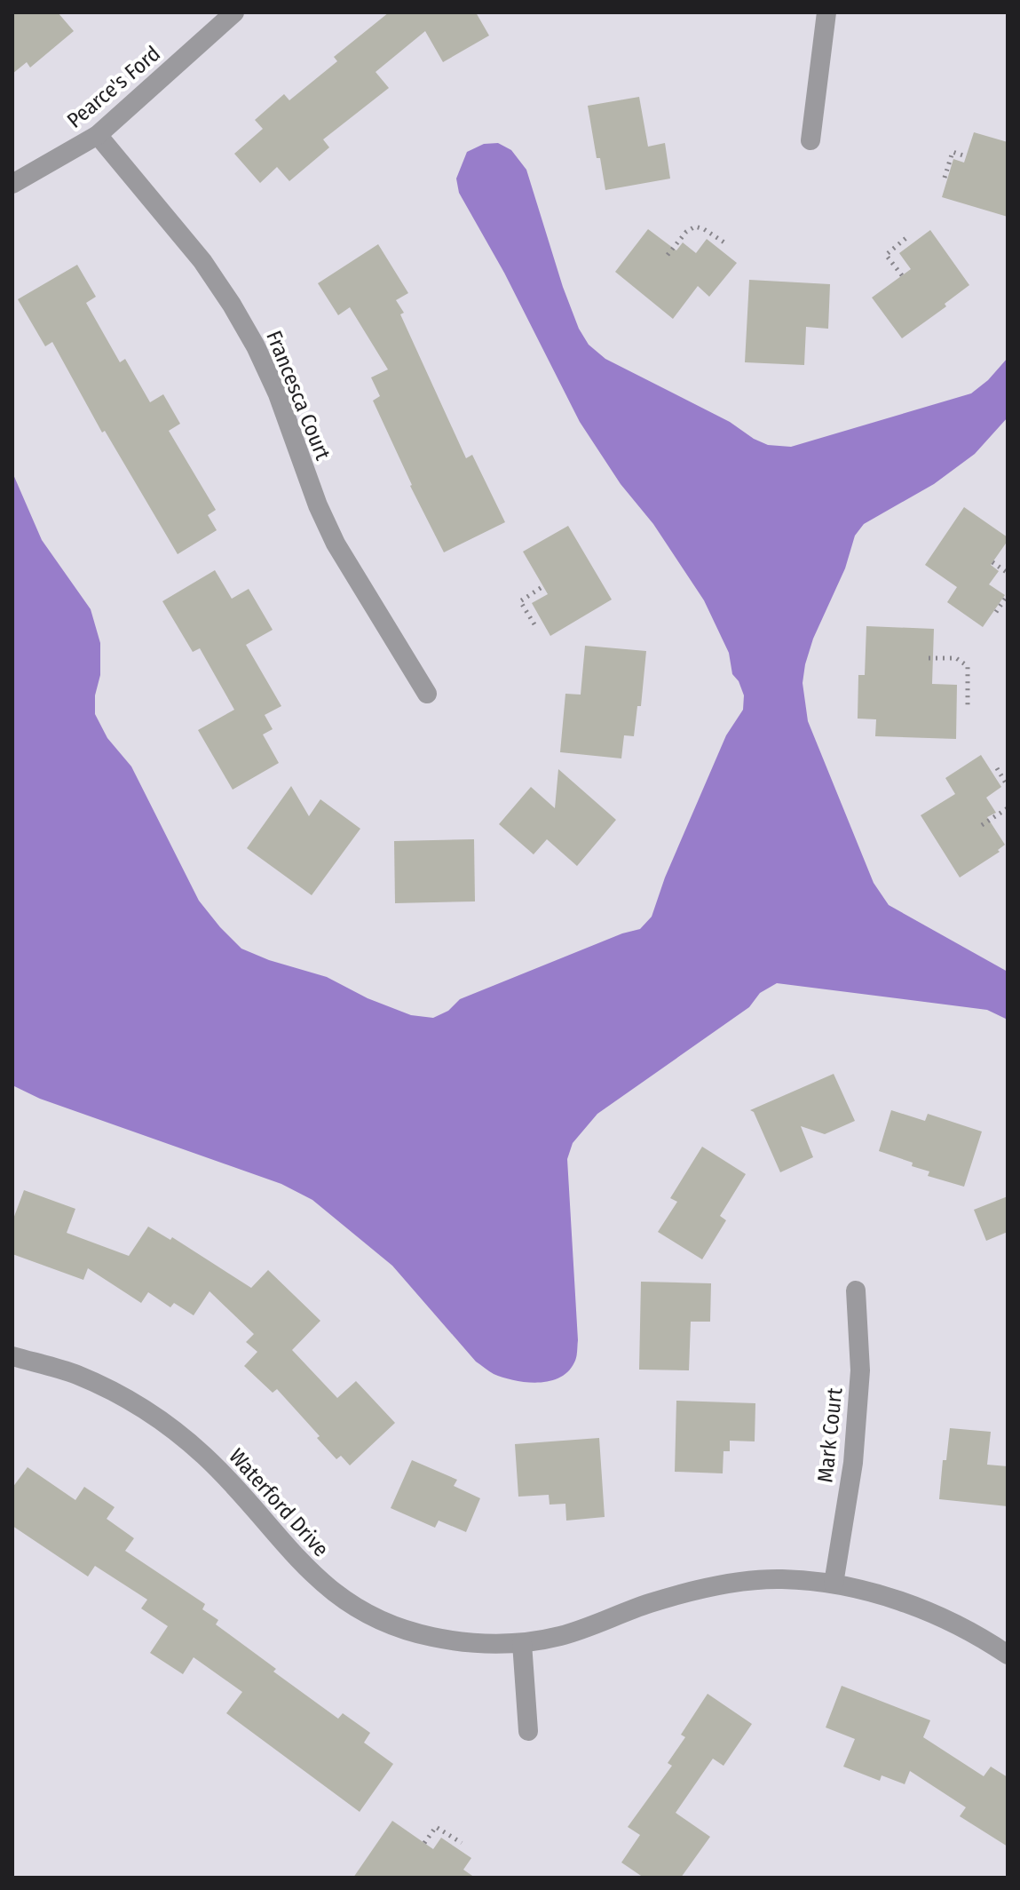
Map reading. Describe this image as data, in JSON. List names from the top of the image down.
{
  "streets": {
    "street": [
      "Pearce's Ford",
      "Francesca Court",
      "Mark Court",
      "Waterford Drive"
    ]
  },
  "crossings": [
    ["Pearce's Ford", "Francesca Court"],
    ["Mark Court", "Waterford Drive"]
  ]
}
